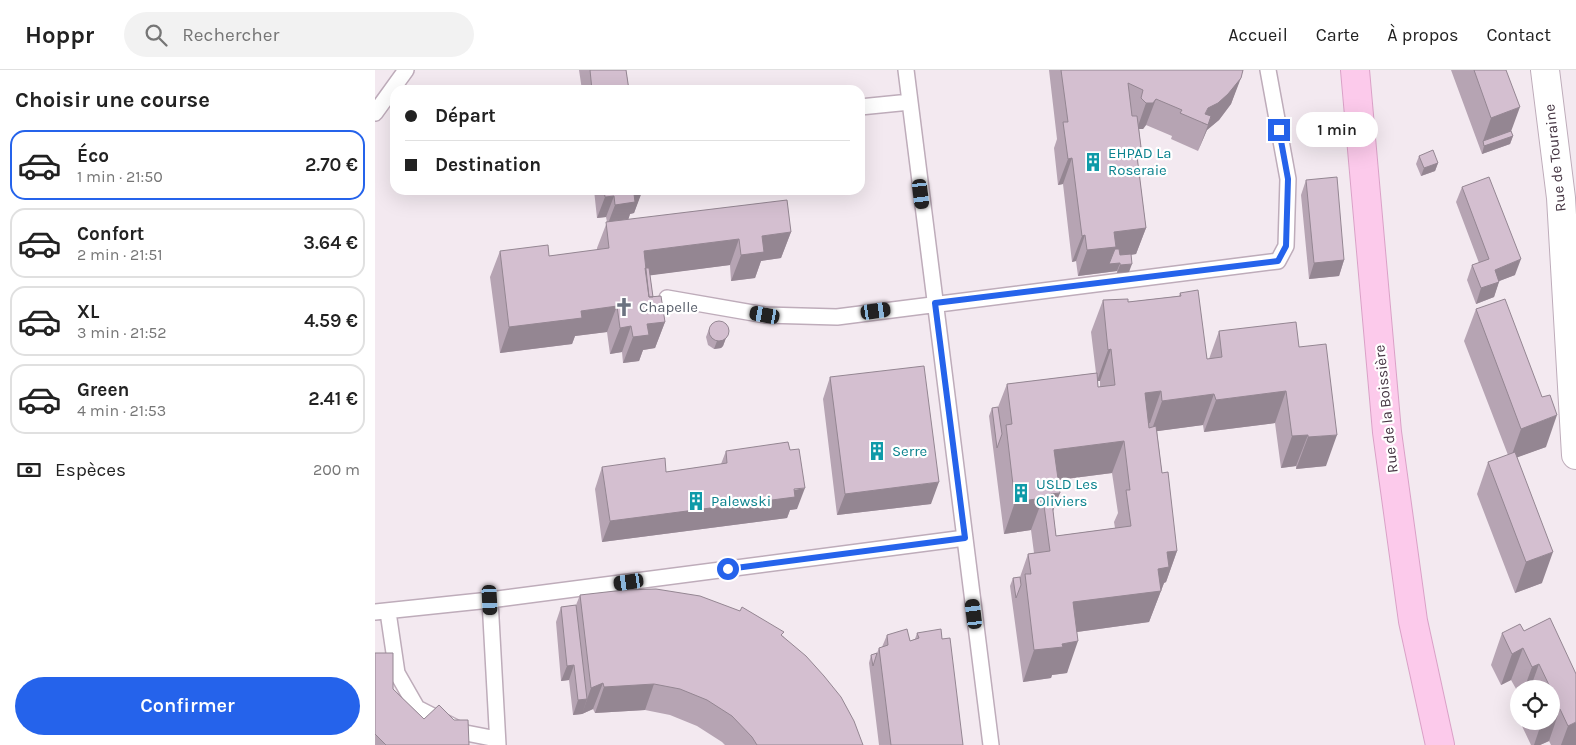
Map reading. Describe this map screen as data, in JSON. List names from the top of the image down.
{
  "streets": {
    "main road": ["Rue de la Boissière"],
    "street": ["Rue de Touraine"]
  },
  "places": {
    "building": [
      "EHPAD La Roseraie",
      "Serre",
      "USLD Les Oliviers",
      "Palewski"
    ],
    "church": ["Chapelle"]
  },
  "page": {
    "header": "Hoppr",
    "search": "Rechercher",
    "nav": [
      "Accueil",
      "Carte",
      "À propos",
      "Contact"
    ],
    "heading": "Choisir une course",
    "banner": ["Départ", "Destination"],
    "bubble": "1 min",
    "list": [
      {
        "name": "Éco",
        "note": "1 min · 21:50",
        "value": "2.70 €"
      },
      {
        "name": "Confort",
        "note": "2 min · 21:51",
        "value": "3.64 €"
      },
      {
        "name": "XL",
        "note": "3 min · 21:52",
        "value": "4.59 €"
      },
      {
        "name": "Green",
        "note": "4 min · 21:53",
        "value": "2.41 €"
      }
    ],
    "pay": ["Espèces", "200 m"],
    "buttons": "Confirmer"
  }
}
